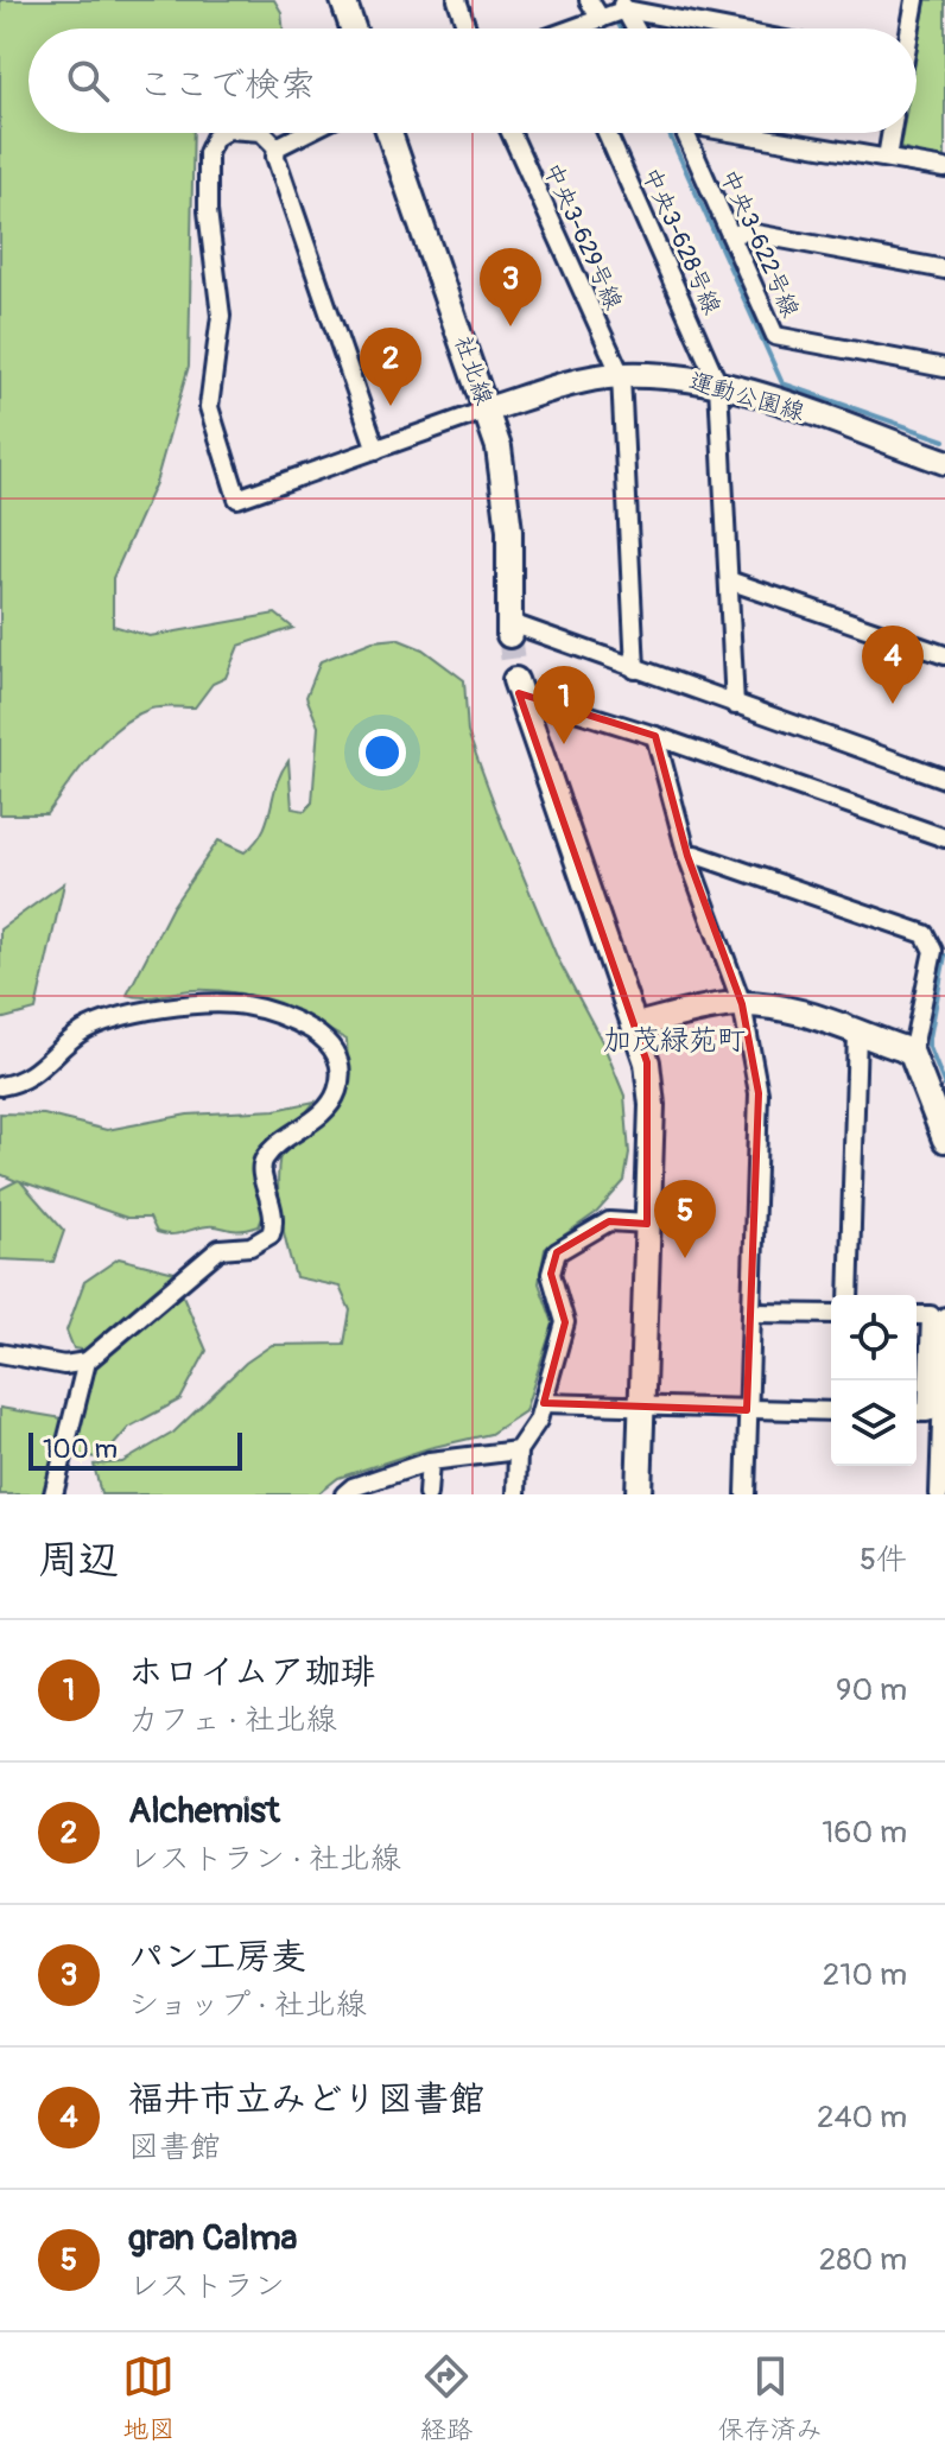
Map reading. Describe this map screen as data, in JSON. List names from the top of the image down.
{
  "streets": {
    "street": [
      "中央3-629号線",
      "中央3-628号線",
      "中央3-622号線",
      "社北線",
      "運動公園線"
    ]
  },
  "crossings": [
    ["中央3-629号線", "運動公園線"],
    ["中央3-628号線", "運動公園線"],
    ["社北線", "運動公園線"]
  ],
  "districts": ["加茂緑苑町"],
  "scale_bar": "100 m",
  "page": {
    "search": "ここで検索",
    "pins": [
      "3",
      "2",
      "4",
      "1",
      "5"
    ],
    "scale": "100 m",
    "heading": ["周辺", "5件"],
    "list": [
      {
        "mark": "1",
        "name": "ホロイムア珈琲",
        "note": "カフェ · 社北線",
        "value": "90 m"
      },
      {
        "mark": "2",
        "name": "Alchemist",
        "note": "レストラン · 社北線",
        "value": "160 m"
      },
      {
        "mark": "3",
        "name": "パン工房麦",
        "note": "ショップ · 社北線",
        "value": "210 m"
      },
      {
        "mark": "4",
        "name": "福井市立みどり図書館",
        "note": "図書館",
        "value": "240 m"
      },
      {
        "mark": "5",
        "name": "gran Calma",
        "note": "レストラン",
        "value": "280 m"
      }
    ],
    "nav": ["地図", "経路", "保存済み"]
  }
}
